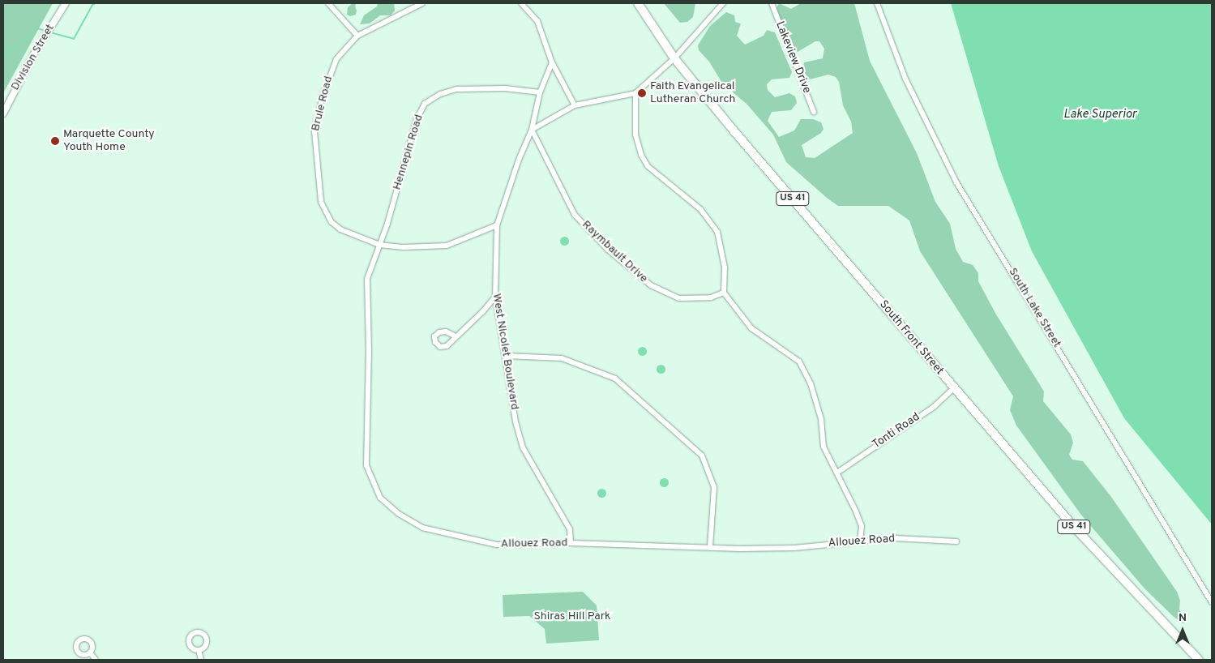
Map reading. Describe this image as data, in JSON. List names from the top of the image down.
{
  "streets": {
    "highway": ["US 41", "South Front Street"],
    "street": [
      "Division Street",
      "Lakeview Drive",
      "Brule Road",
      "Hennepin Road",
      "Raymbault Drive",
      "South Lake Street",
      "West Nicolet Boulevard",
      "Tonti Road",
      "Allouez Road"
    ]
  },
  "crossings": [
    ["Brule Road", "Hennepin Road"],
    ["Brule Road", "West Nicolet Boulevard"],
    ["Brule Road", "Allouez Road"],
    ["Hennepin Road", "West Nicolet Boulevard"],
    ["Hennepin Road", "Allouez Road"],
    ["Raymbault Drive", "West Nicolet Boulevard"],
    ["South Front Street", "Tonti Road"],
    ["West Nicolet Boulevard", "Allouez Road"]
  ],
  "water": ["Lake Superior"],
  "parks": ["Shiras Hill Park"],
  "places": ["Faith Evangelical Lutheran Church", "Marquette County Youth Home"],
  "north": "top"
}
